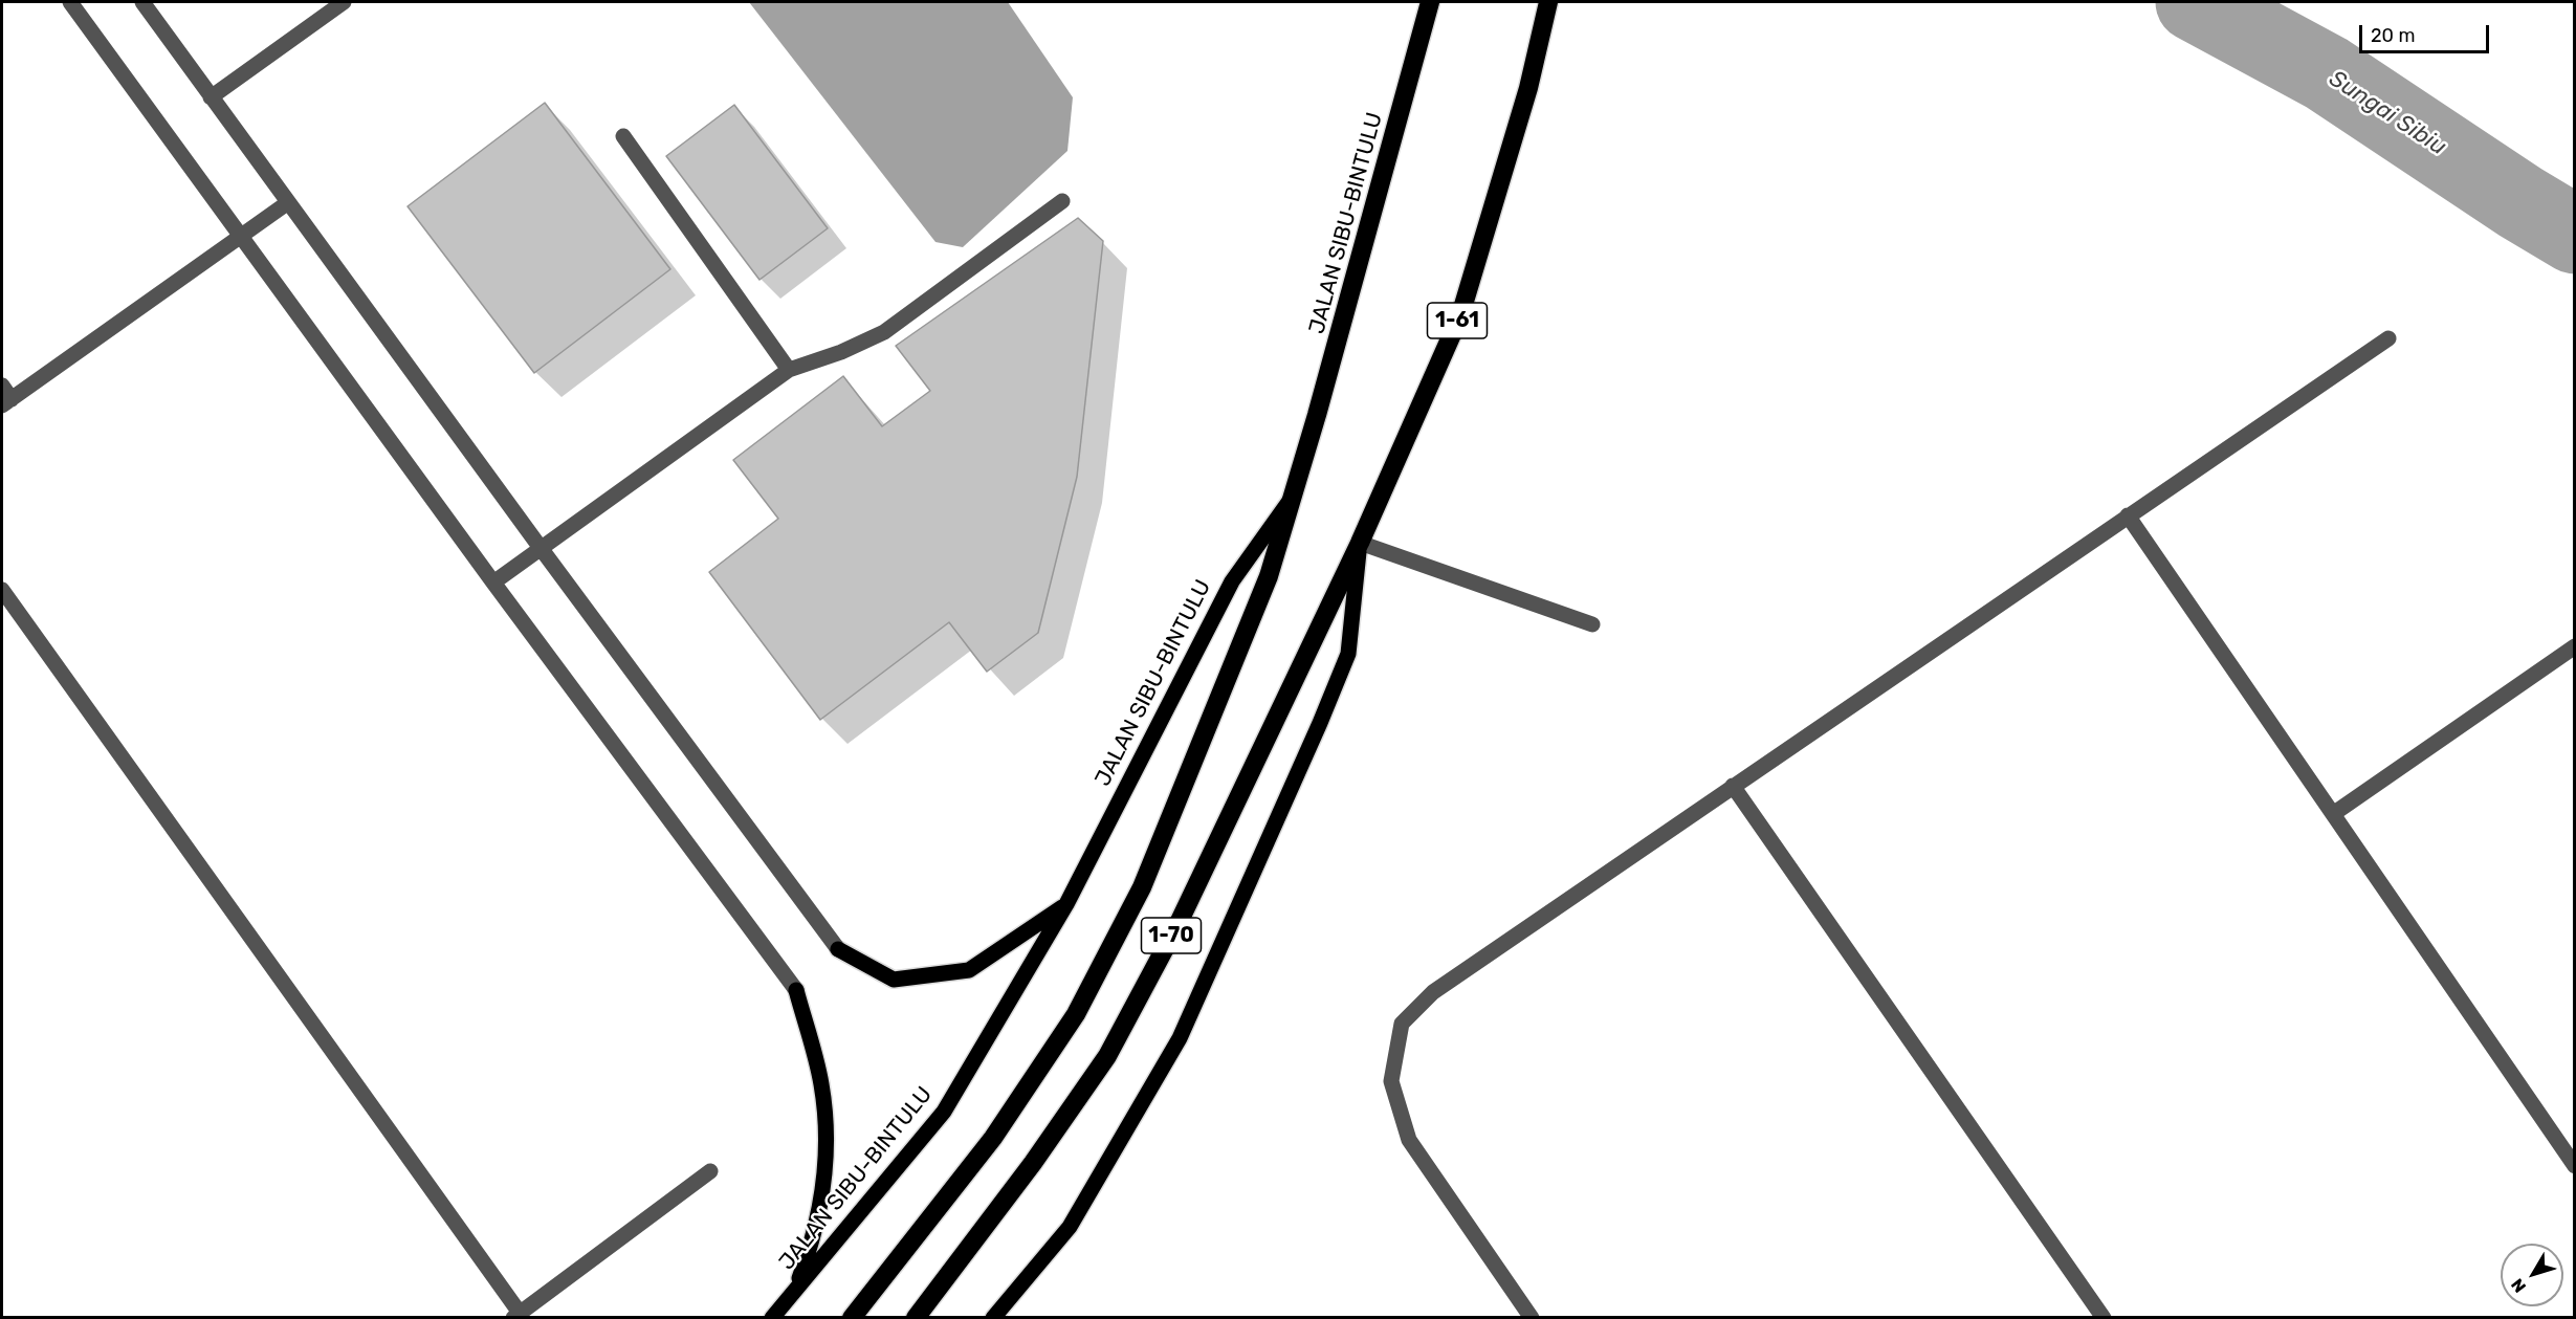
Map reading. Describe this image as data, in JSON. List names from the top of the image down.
{
  "streets": {
    "highway": ["JALAN SIBU-BINTULU", "1-61", "1-70"]
  },
  "crossings": [
    ["JALAN SIBU-BINTULU", "1-70"],
    ["1-61", "1-70"]
  ],
  "water": ["Sungai Sibiu"],
  "scale_bar": "20 m",
  "north": "bottom left"
}
